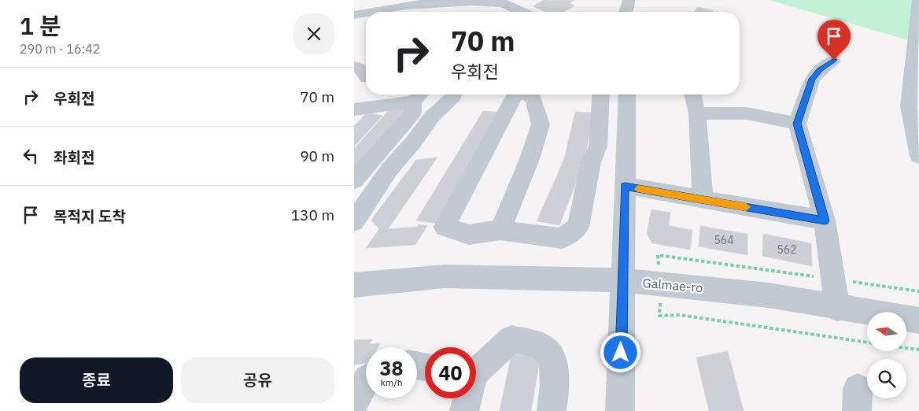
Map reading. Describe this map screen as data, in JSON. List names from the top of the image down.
{
  "streets": {
    "street": ["Galmae-ro"]
  },
  "house_numbers": ["564", "562"],
  "north": "left",
  "page": {
    "heading": ["1 분", "290 m · 16:42"],
    "turn": ["70 m", "우회전"],
    "list": [
      {
        "name": "우회전",
        "value": "70 m"
      },
      {
        "name": "좌회전",
        "value": "90 m"
      },
      {
        "name": "목적지 도착",
        "value": "130 m"
      }
    ],
    "speed": "38 km/h",
    "limit": "40",
    "buttons": ["종료", "공유"]
  }
}
